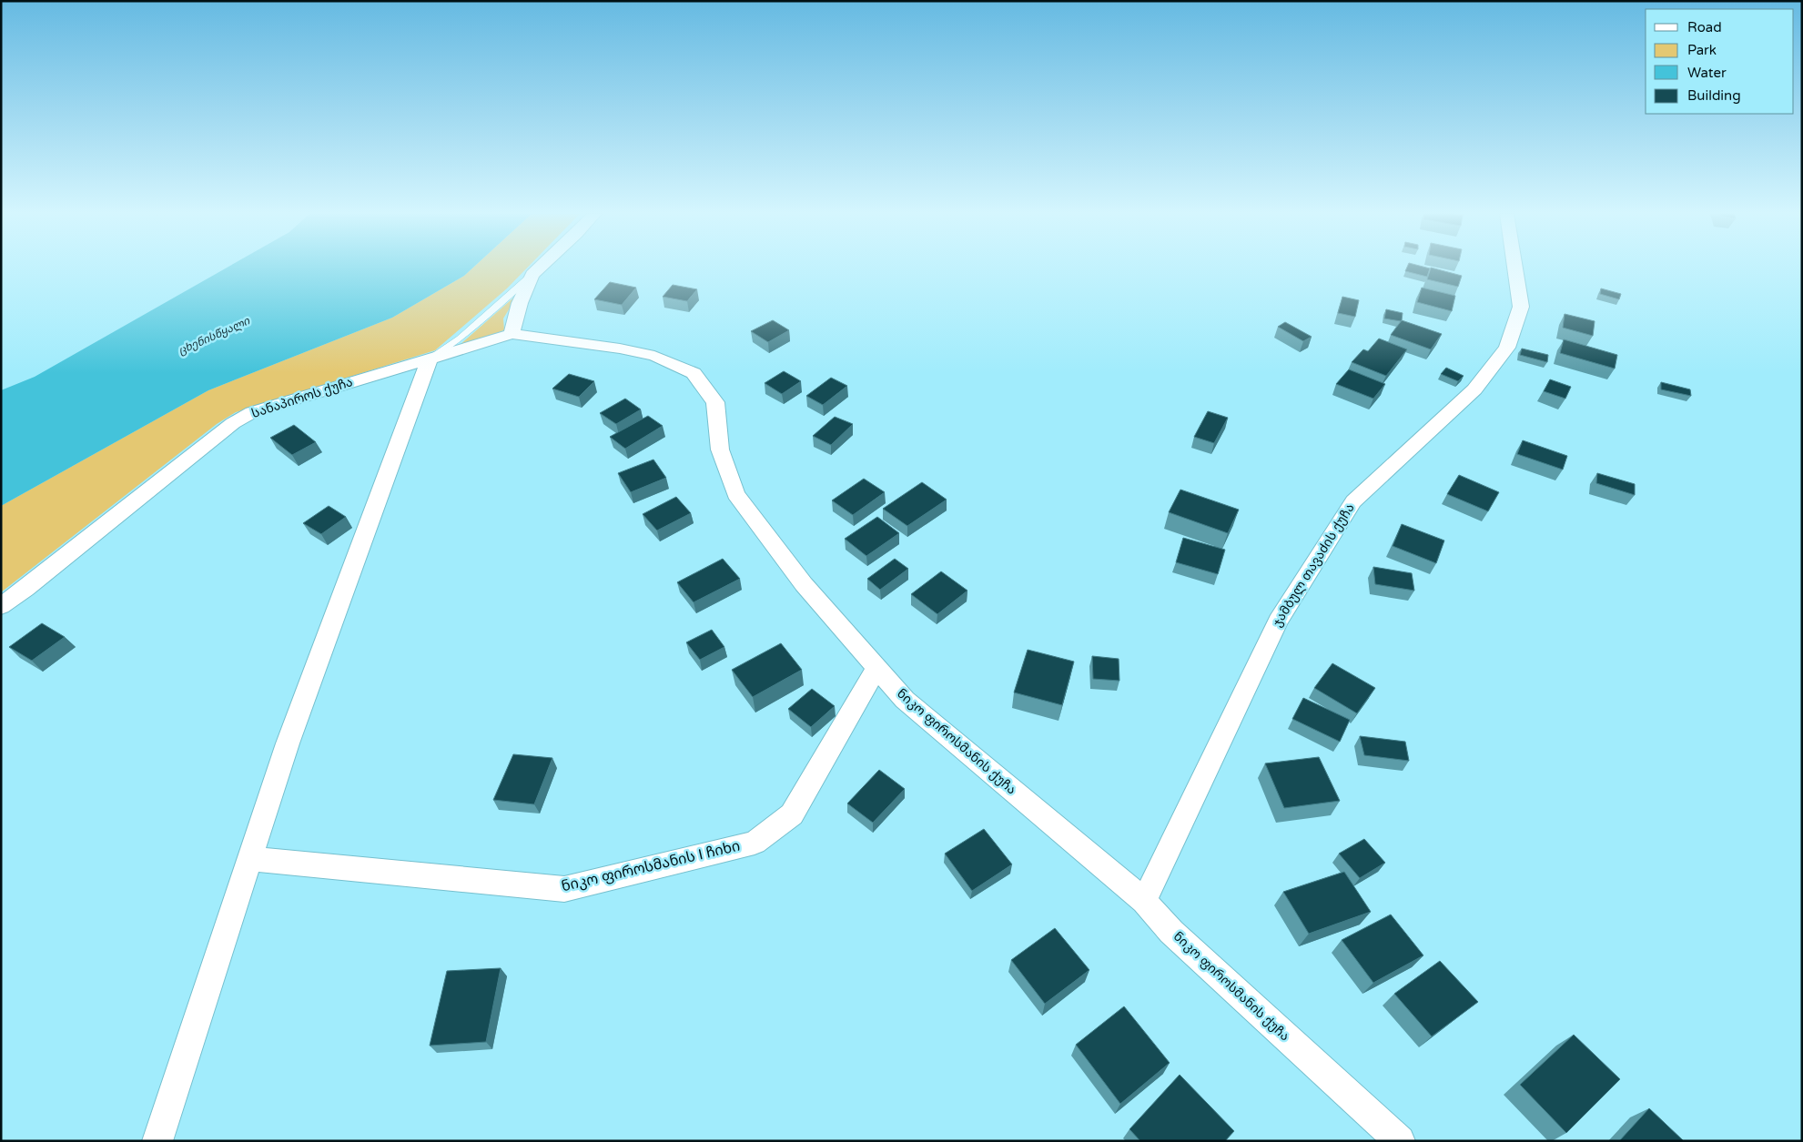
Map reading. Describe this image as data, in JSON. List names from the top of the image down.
{
  "streets": {
    "street": [
      "სანაპიროს ქუჩა",
      "ჯამბულ თავაძის ქუჩა",
      "ნიკო ფიროსმანის ქუჩა",
      "ნიკო ფიროსმანის I ჩიხი"
    ]
  },
  "crossings": [
    ["სანაპიროს ქუჩა", "ნიკო ფიროსმანის ქუჩა"],
    ["ჯამბულ თავაძის ქუჩა", "ნიკო ფიროსმანის ქუჩა"],
    ["ნიკო ფიროსმანის ქუჩა", "ნიკო ფიროსმანის I ჩიხი"]
  ],
  "water": ["ცხენისწყალი"],
  "legend": [
    "Road",
    "Park",
    "Water",
    "Building"
  ]
}
